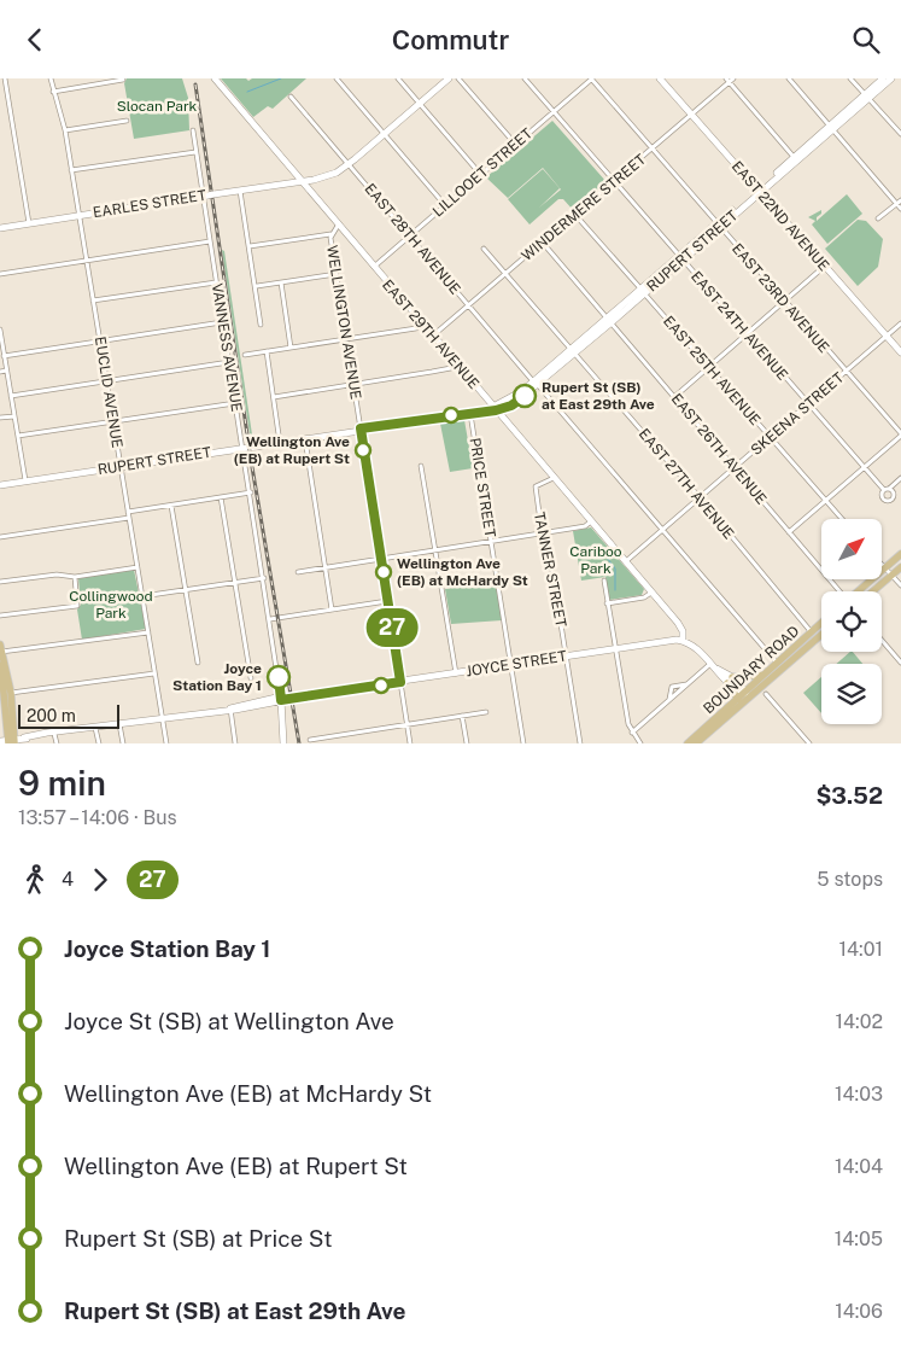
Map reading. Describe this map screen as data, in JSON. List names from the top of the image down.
{
  "streets": {
    "main road": ["BOUNDARY ROAD"],
    "street": [
      "LILLOOET STREET",
      "EARLES STREET",
      "WINDERMERE STREET",
      "EAST 22ND AVENUE",
      "EAST 28TH AVENUE",
      "RUPERT STREET",
      "EAST 23RD AVENUE",
      "WELLINGTON AVENUE",
      "EAST 24TH AVENUE",
      "EAST 29TH AVENUE",
      "VANNESS AVENUE",
      "EAST 25TH AVENUE",
      "EUCLID AVENUE",
      "SKEENA STREET",
      "EAST 26TH AVENUE",
      "EAST 27TH AVENUE",
      "PRICE STREET",
      "TANNER STREET",
      "JOYCE STREET"
    ]
  },
  "crossings": [
    ["LILLOOET STREET", "EAST 28TH AVENUE"],
    ["LILLOOET STREET", "EAST 23RD AVENUE"],
    ["LILLOOET STREET", "EAST 24TH AVENUE"],
    ["LILLOOET STREET", "EAST 29TH AVENUE"],
    ["EARLES STREET", "EAST 28TH AVENUE"],
    ["EARLES STREET", "EAST 29TH AVENUE"],
    ["EARLES STREET", "VANNESS AVENUE"],
    ["EARLES STREET", "EUCLID AVENUE"],
    ["WINDERMERE STREET", "EAST 22ND AVENUE"],
    ["WINDERMERE STREET", "EAST 28TH AVENUE"],
    ["WINDERMERE STREET", "EAST 23RD AVENUE"],
    ["WINDERMERE STREET", "EAST 24TH AVENUE"],
    ["WINDERMERE STREET", "EAST 29TH AVENUE"],
    ["WINDERMERE STREET", "EAST 25TH AVENUE"],
    ["WINDERMERE STREET", "EAST 26TH AVENUE"],
    ["WINDERMERE STREET", "EAST 27TH AVENUE"],
    ["EAST 22ND AVENUE", "RUPERT STREET"],
    ["EAST 22ND AVENUE", "SKEENA STREET"],
    ["EAST 28TH AVENUE", "RUPERT STREET"],
    ["EAST 28TH AVENUE", "SKEENA STREET"],
    ["EAST 28TH AVENUE", "BOUNDARY ROAD"],
    ["RUPERT STREET", "EAST 23RD AVENUE"],
    ["RUPERT STREET", "WELLINGTON AVENUE"],
    ["RUPERT STREET", "EAST 24TH AVENUE"],
    ["RUPERT STREET", "EAST 29TH AVENUE"],
    ["RUPERT STREET", "VANNESS AVENUE"],
    ["RUPERT STREET", "EAST 25TH AVENUE"],
    ["RUPERT STREET", "EUCLID AVENUE"],
    ["RUPERT STREET", "EAST 26TH AVENUE"],
    ["RUPERT STREET", "EAST 27TH AVENUE"],
    ["RUPERT STREET", "PRICE STREET"],
    ["EAST 23RD AVENUE", "SKEENA STREET"],
    ["WELLINGTON AVENUE", "EAST 29TH AVENUE"],
    ["WELLINGTON AVENUE", "JOYCE STREET"],
    ["EAST 24TH AVENUE", "SKEENA STREET"],
    ["EAST 29TH AVENUE", "SKEENA STREET"],
    ["EAST 29TH AVENUE", "TANNER STREET"],
    ["EAST 29TH AVENUE", "JOYCE STREET"],
    ["VANNESS AVENUE", "JOYCE STREET"],
    ["EAST 25TH AVENUE", "SKEENA STREET"],
    ["EUCLID AVENUE", "JOYCE STREET"],
    ["SKEENA STREET", "EAST 26TH AVENUE"],
    ["SKEENA STREET", "EAST 27TH AVENUE"],
    ["EAST 27TH AVENUE", "BOUNDARY ROAD"],
    ["PRICE STREET", "JOYCE STREET"],
    ["TANNER STREET", "JOYCE STREET"]
  ],
  "parks": ["Slocan Park", "Cariboo Park", "Collingwood Park"],
  "places": [
    "Rupert St (SB) at East 29th Ave",
    "Wellington Ave (EB) at Rupert St",
    "Wellington Ave (EB) at McHardy St",
    "Joyce Station Bay 1"
  ],
  "lines": ["bus line 27"],
  "scale_bar": "200 m",
  "north": "top right",
  "page": {
    "header": "Commutr",
    "on_map": "27",
    "scale": "200 m",
    "heading": ["9 min", "13:57 – 14:06 · Bus", "$3.52"],
    "legs": ["4", "27", "5 stops"],
    "list": [
      {
        "name": "Joyce Station Bay 1",
        "value": "14:01"
      },
      {
        "name": "Joyce St (SB) at Wellington Ave",
        "value": "14:02"
      },
      {
        "name": "Wellington Ave (EB) at McHardy St",
        "value": "14:03"
      },
      {
        "name": "Wellington Ave (EB) at Rupert St",
        "value": "14:04"
      },
      {
        "name": "Rupert St (SB) at Price St",
        "value": "14:05"
      },
      {
        "name": "Rupert St (SB) at East 29th Ave",
        "value": "14:06"
      }
    ]
  }
}
